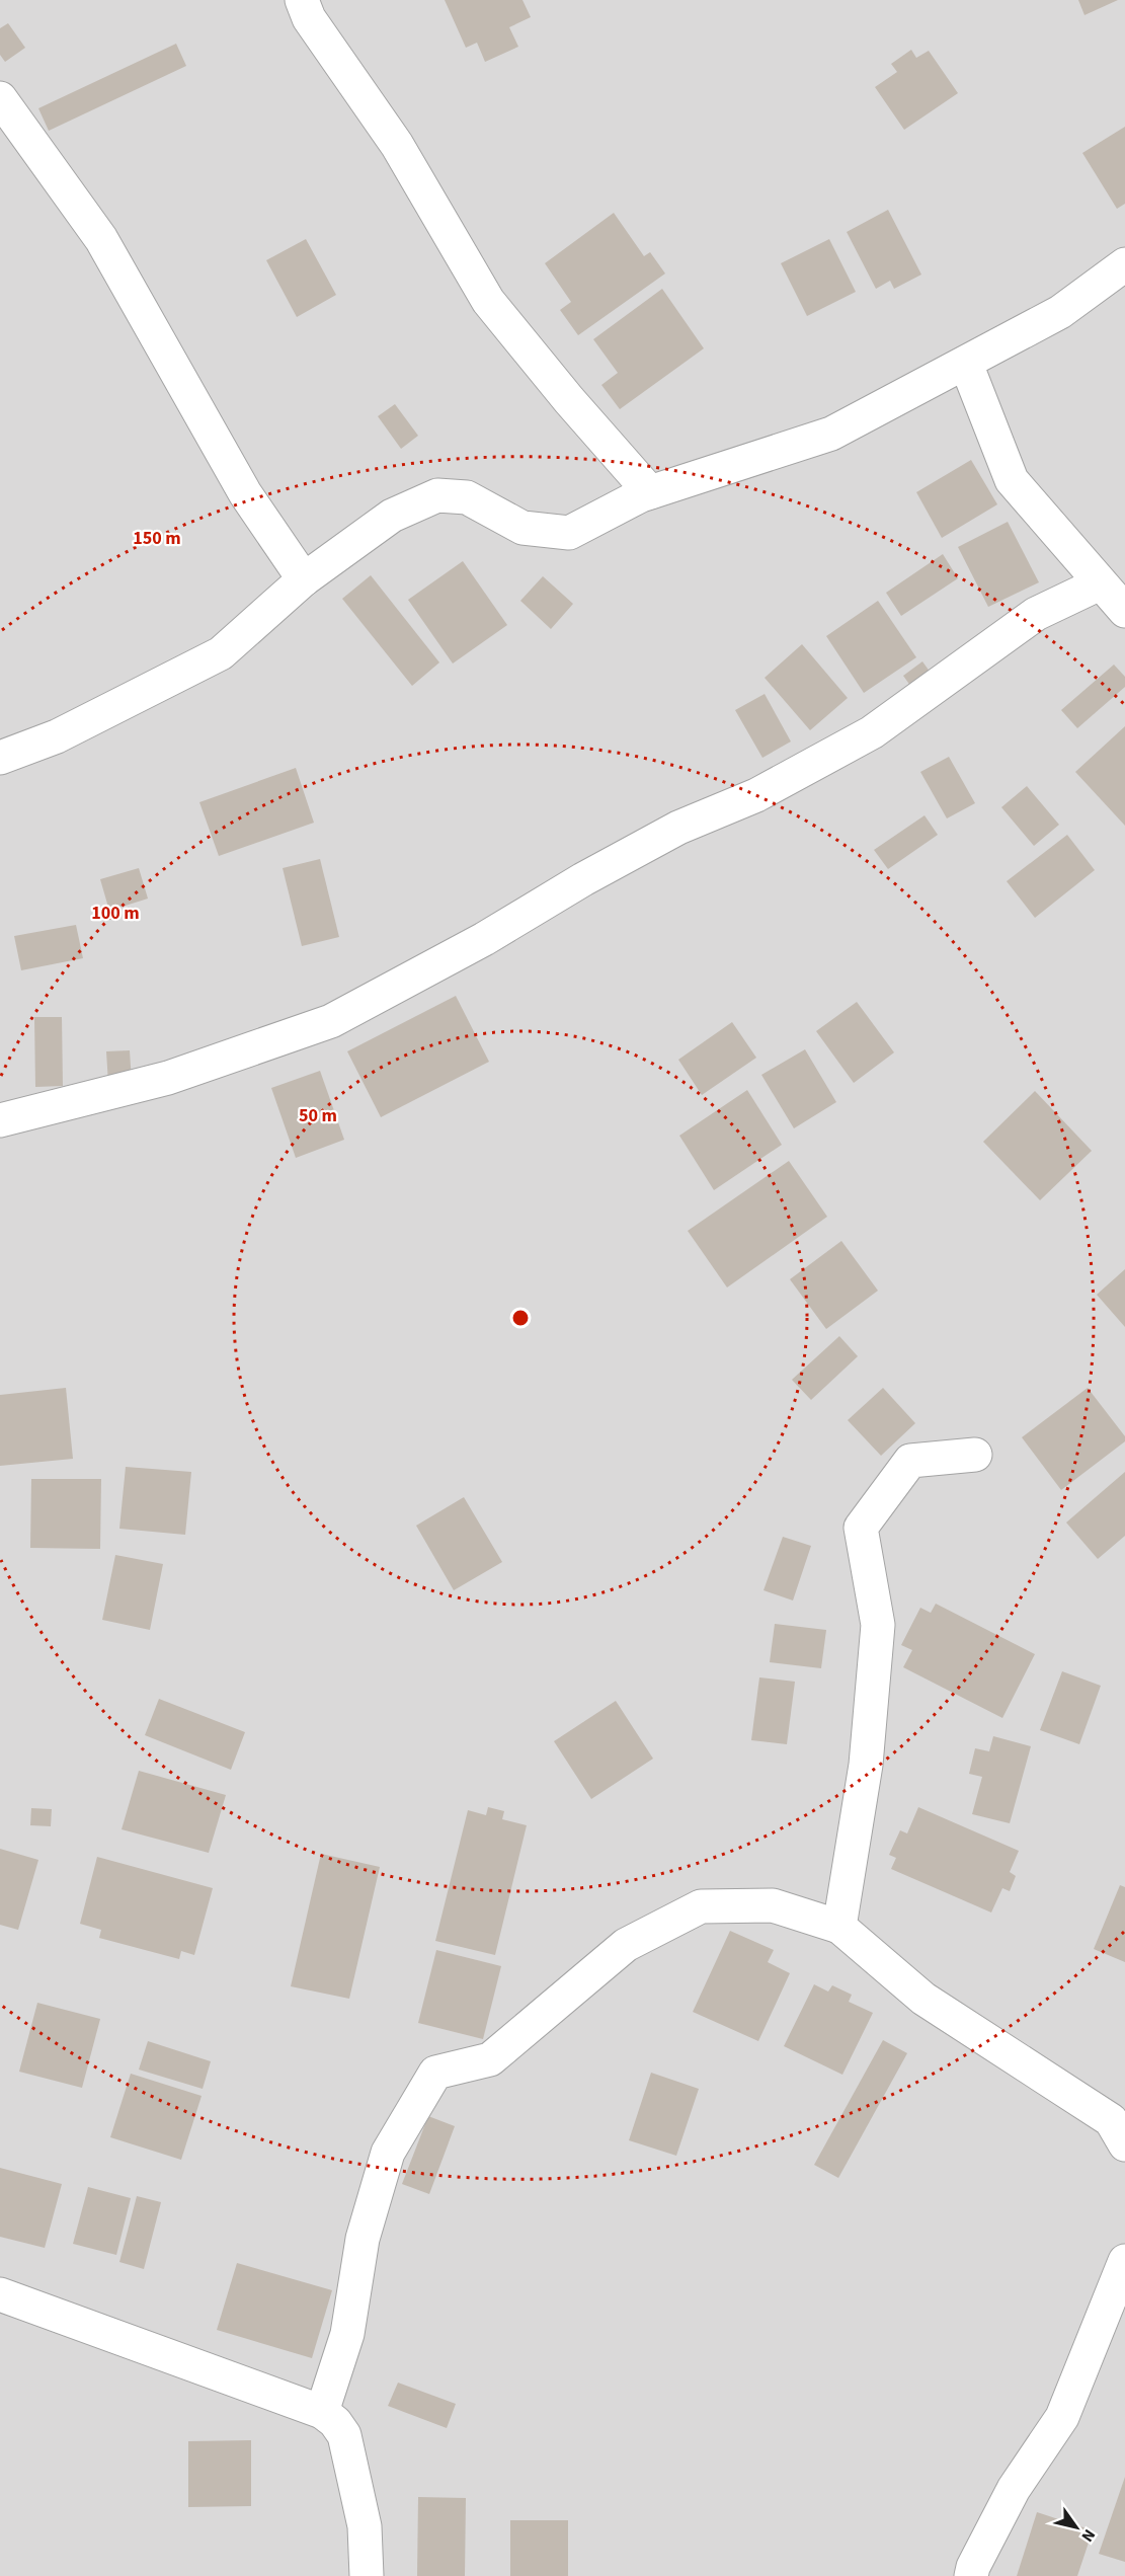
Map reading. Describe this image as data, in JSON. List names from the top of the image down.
{
  "north": "bottom right",
  "rings": ["150 m", "100 m", "50 m"]
}
